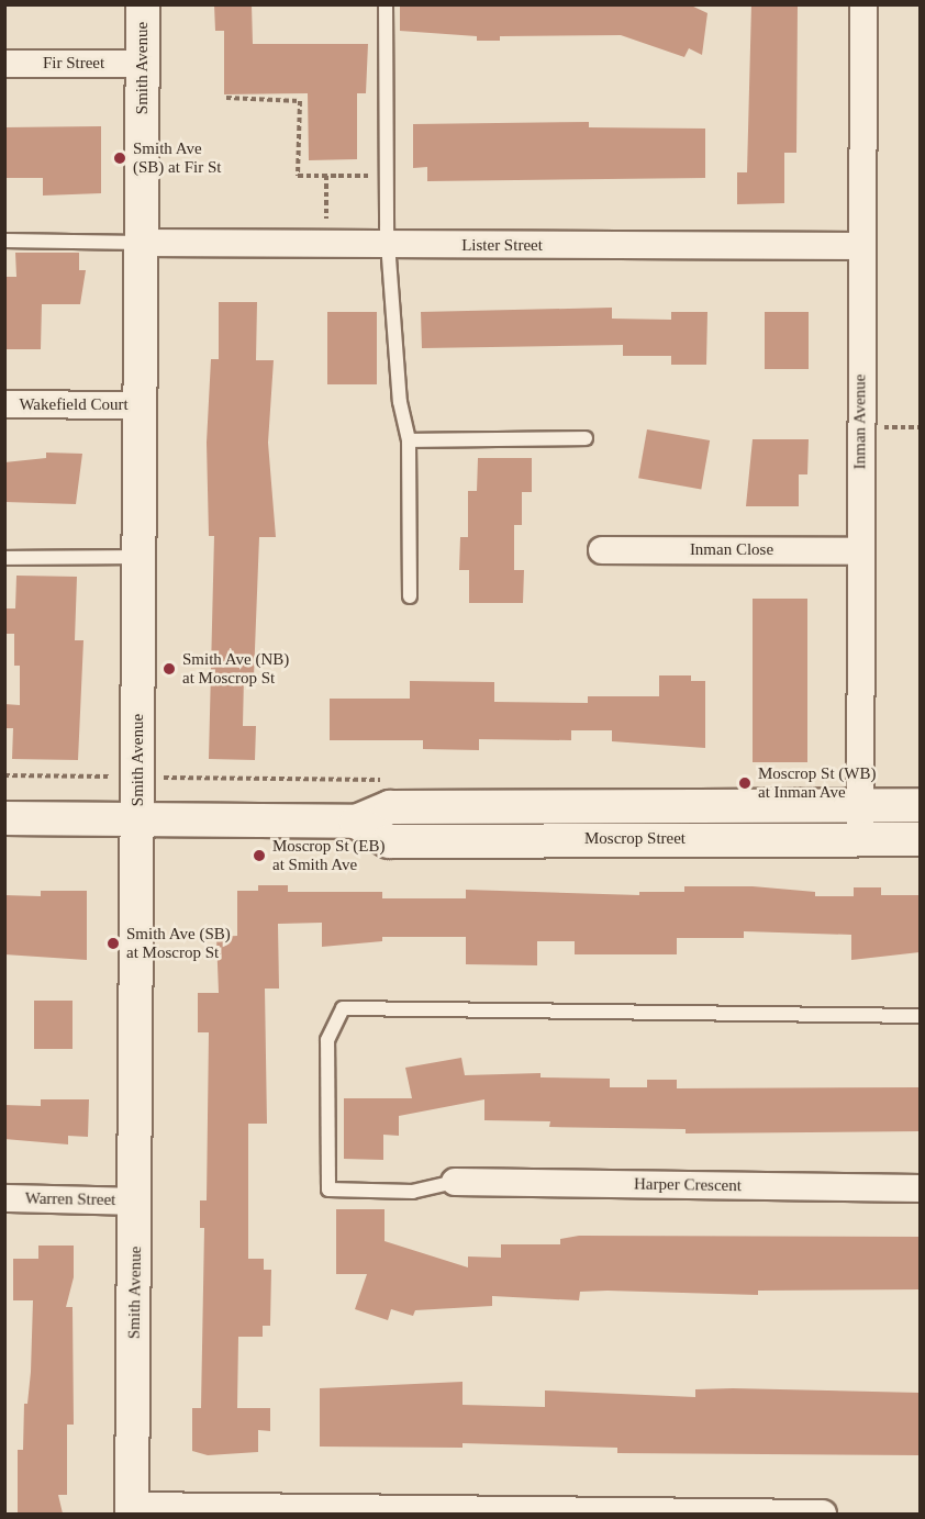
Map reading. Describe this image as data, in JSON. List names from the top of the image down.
{
  "streets": {
    "street": [
      "Fir Street",
      "Smith Avenue",
      "Lister Street",
      "Wakefield Court",
      "Inman Avenue",
      "Inman Close",
      "Moscrop Street",
      "Harper Crescent",
      "Warren Street"
    ]
  },
  "crossings": [
    ["Fir Street", "Smith Avenue"],
    ["Smith Avenue", "Lister Street"],
    ["Smith Avenue", "Wakefield Court"],
    ["Smith Avenue", "Moscrop Street"],
    ["Smith Avenue", "Warren Street"],
    ["Lister Street", "Inman Avenue"],
    ["Inman Avenue", "Inman Close"],
    ["Inman Avenue", "Moscrop Street"]
  ],
  "places": [
    "Smith Ave (SB) at Fir St",
    "Smith Ave (NB) at Moscrop St",
    "Moscrop St (WB) at Inman Ave",
    "Moscrop St (EB) at Smith Ave",
    "Smith Ave (SB) at Moscrop St"
  ]
}
